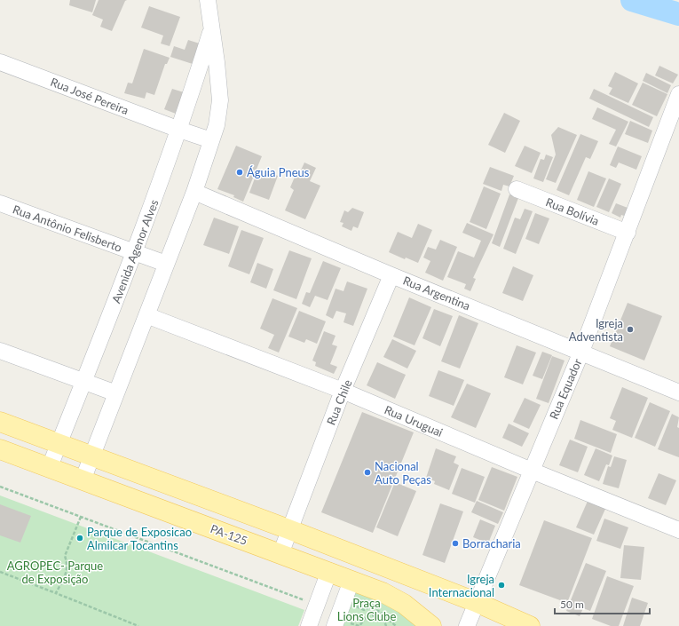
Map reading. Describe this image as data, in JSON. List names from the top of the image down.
{
  "streets": {
    "main road": ["PA-125"],
    "street": [
      "Rua José Pereira",
      "Rua Bolívia",
      "Rua Antônio Felisberto",
      "Avenida Agenor Alves",
      "Rua Argentina",
      "Rua Equador",
      "Rua Chile",
      "Rua Uruguai"
    ]
  },
  "crossings": [
    ["Rua José Pereira", "Avenida Agenor Alves"],
    ["Rua Bolívia", "Rua Equador"],
    ["Rua Antônio Felisberto", "Avenida Agenor Alves"],
    ["Avenida Agenor Alves", "PA-125"],
    ["Rua Argentina", "Rua Equador"],
    ["Rua Argentina", "Rua Chile"],
    ["Rua Equador", "Rua Uruguai"],
    ["Rua Chile", "Rua Uruguai"],
    ["Rua Chile", "PA-125"]
  ],
  "parks": ["AGROPEC- Parque de Exposição", "Praça Lions Clube"],
  "places": [
    "Águia Pneus",
    "Igreja Adventista",
    "Nacional Auto Peças",
    "Parque de Exposicao Almilcar Tocantins",
    "Borracharia",
    "Igreja Internacional"
  ],
  "scale_bar": "50 m"
}
